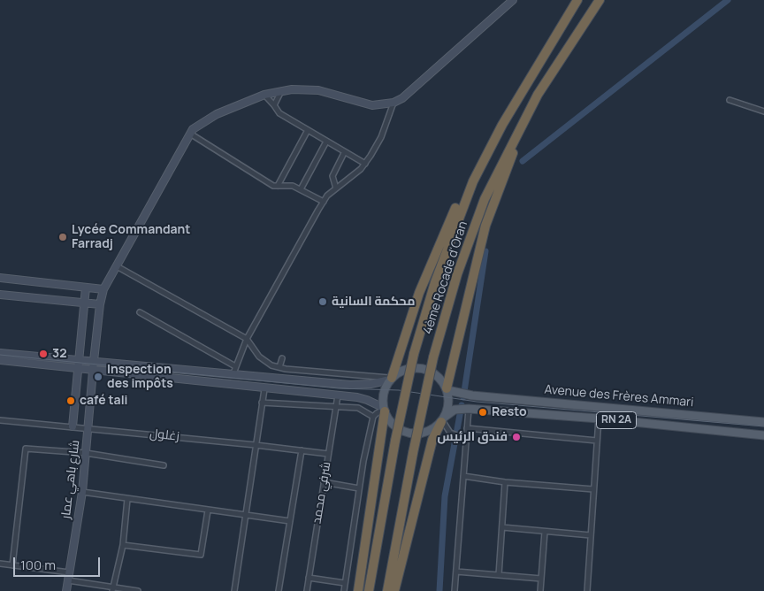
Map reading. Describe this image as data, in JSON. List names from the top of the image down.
{
  "streets": {
    "highway": ["4ème Rocade d'Oran"],
    "main road": ["Avenue des Frères Ammari", "RN 2A", "شارع باهي عمار"],
    "street": ["زغلول", "شرفي محمد"]
  },
  "crossings": [
    ["Avenue des Frères Ammari", "RN 2A"],
    ["زغلول", "شارع باهي عمار"],
    ["زغلول", "شرفي محمد"]
  ],
  "places": [
    "Lycée Commandant Farradj",
    "محكمة السانية",
    "32",
    "Inspection des impôts",
    "café tali",
    "Resto",
    "فندق الرئيس"
  ],
  "scale_bar": "100 m"
}
